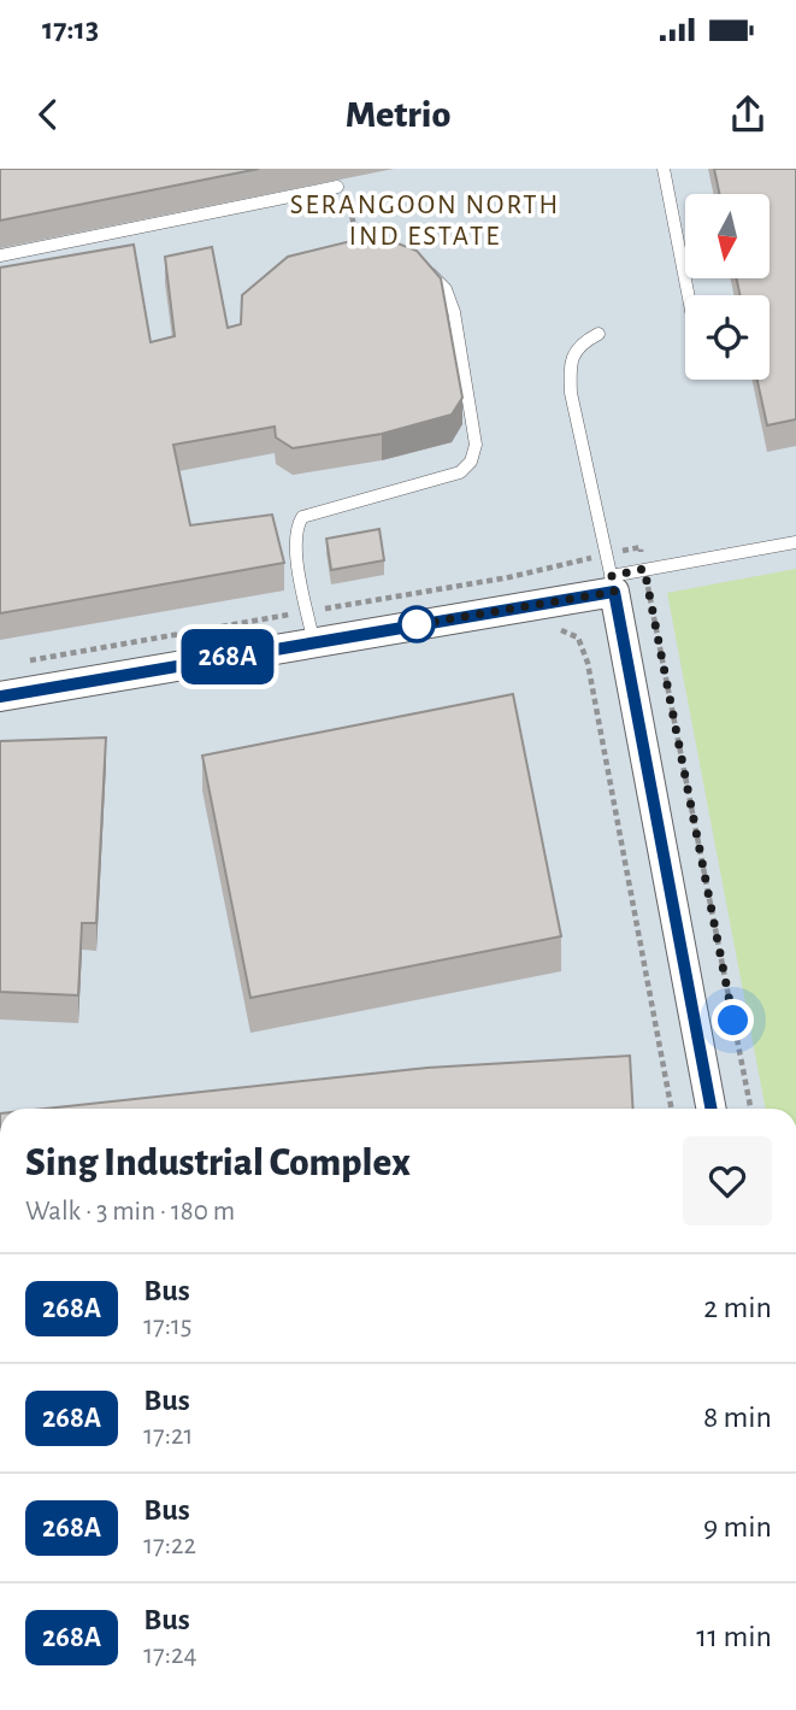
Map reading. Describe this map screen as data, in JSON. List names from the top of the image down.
{
  "districts": ["SERANGOON NORTH IND ESTATE"],
  "lines": ["bus line 268A"],
  "north": "bottom",
  "page": {
    "status": "17:13",
    "header": "Metrio",
    "on_map": "268A",
    "heading": ["Sing Industrial Complex", "Walk · 3 min · 180 m"],
    "list": [
      {
        "mark": "268A",
        "name": "Bus",
        "note": "17:15",
        "value": "2 min"
      },
      {
        "mark": "268A",
        "name": "Bus",
        "note": "17:21",
        "value": "8 min"
      },
      {
        "mark": "268A",
        "name": "Bus",
        "note": "17:22",
        "value": "9 min"
      },
      {
        "mark": "268A",
        "name": "Bus",
        "note": "17:24",
        "value": "11 min"
      }
    ]
  }
}
